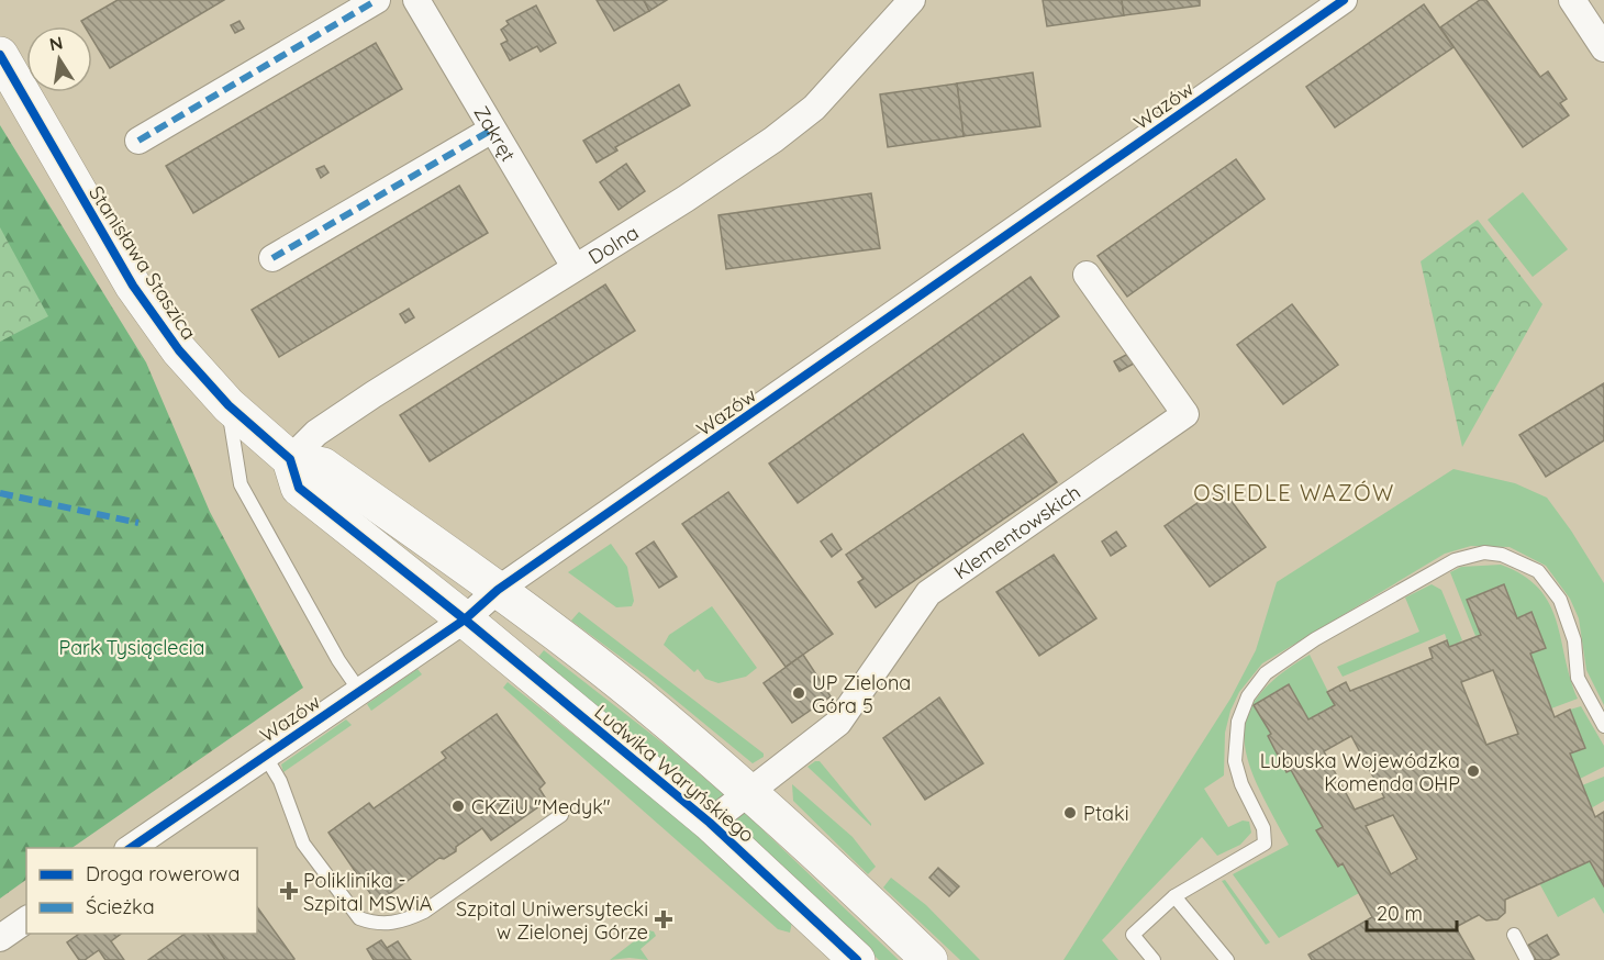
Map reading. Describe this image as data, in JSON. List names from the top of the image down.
{
  "streets": {
    "street": [
      "Wazów",
      "Zakręt",
      "Dolna",
      "Stanisława Staszica",
      "Klementowskich",
      "Ludwika Waryńskiego"
    ]
  },
  "crossings": [
    ["Wazów", "Stanisława Staszica"],
    ["Wazów", "Ludwika Waryńskiego"],
    ["Zakręt", "Dolna"],
    ["Dolna", "Stanisława Staszica"],
    ["Stanisława Staszica", "Ludwika Waryńskiego"],
    ["Klementowskich", "Ludwika Waryńskiego"]
  ],
  "districts": ["OSIEDLE WAZÓW"],
  "parks": ["Park Tysiąclecia"],
  "places": {
    "other": [
      "UP Zielona Góra 5",
      "Lubuska Wojewódzka Komenda OHP",
      "CKZiU \"Medyk\"",
      "Ptaki"
    ],
    "health": ["Poliklinika - Szpital MSWiA", "Szpital Uniwersytecki w Zielonej Górze"]
  },
  "legend": ["Droga rowerowa", "Ścieżka"],
  "scale_bar": "20 m",
  "north": "top"
}
